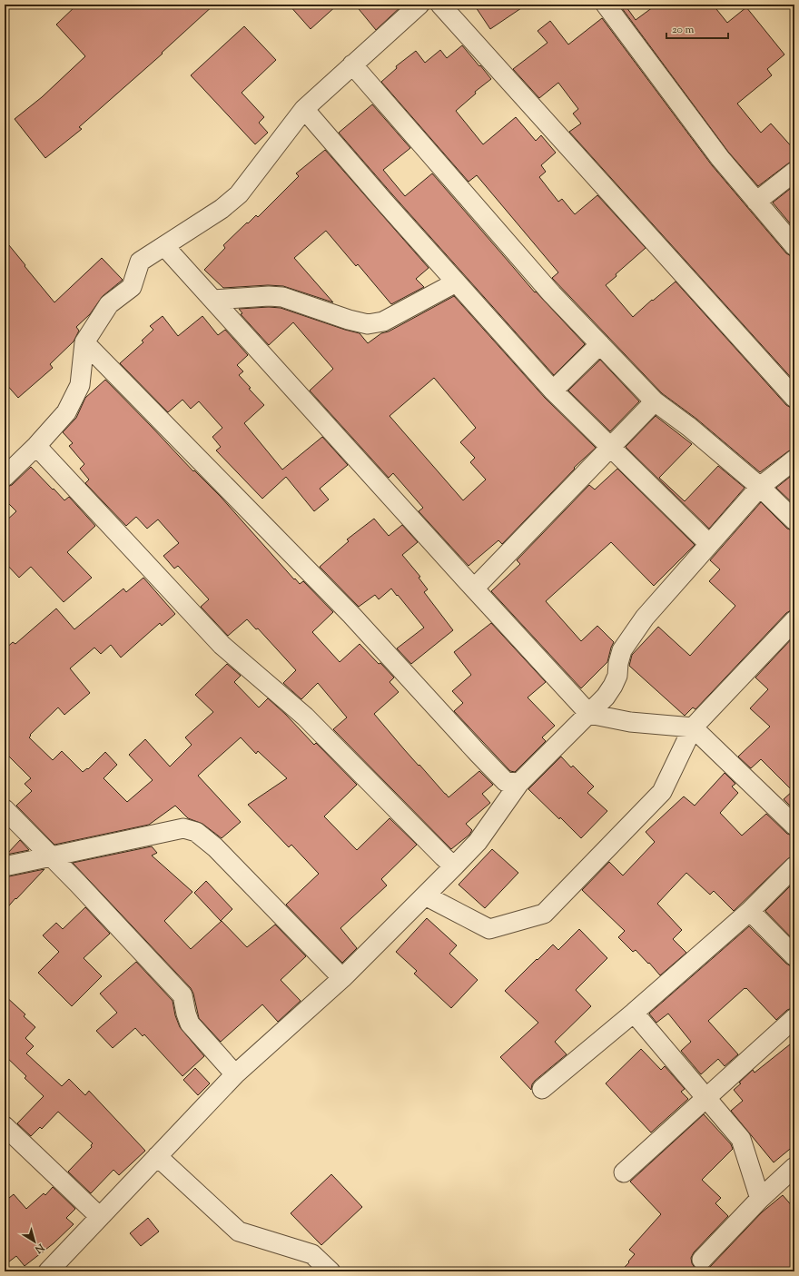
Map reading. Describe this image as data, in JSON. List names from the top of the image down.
{
  "scale_bar": "20 m",
  "north": "bottom right"
}
